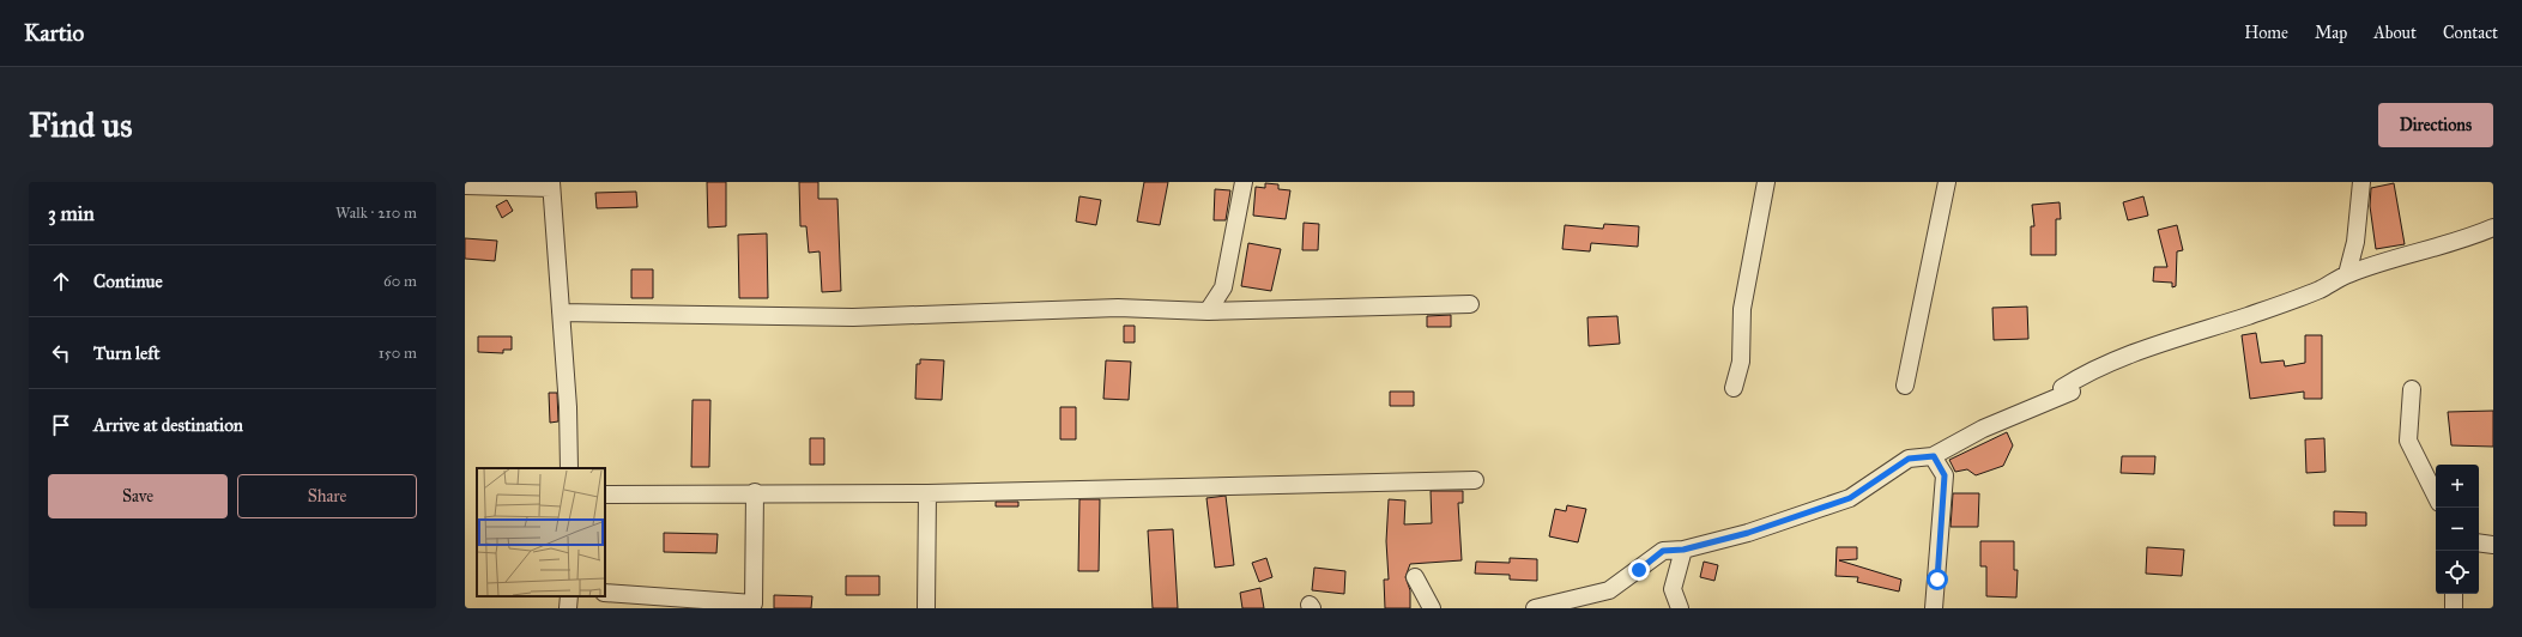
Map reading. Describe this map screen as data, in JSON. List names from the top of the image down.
{
  "page": {
    "header": "Kartio",
    "nav": [
      "Home",
      "Map",
      "About",
      "Contact"
    ],
    "buttons": [
      "Directions",
      ["Save", "Share"]
    ],
    "title": "Find us",
    "heading": ["3 min", "Walk · 210 m"],
    "list": [
      ["Continue", "60 m"],
      ["Turn left", "150 m"],
      "Arrive at destination"
    ],
    "map_buttons": ["+", "−"]
  }
}
